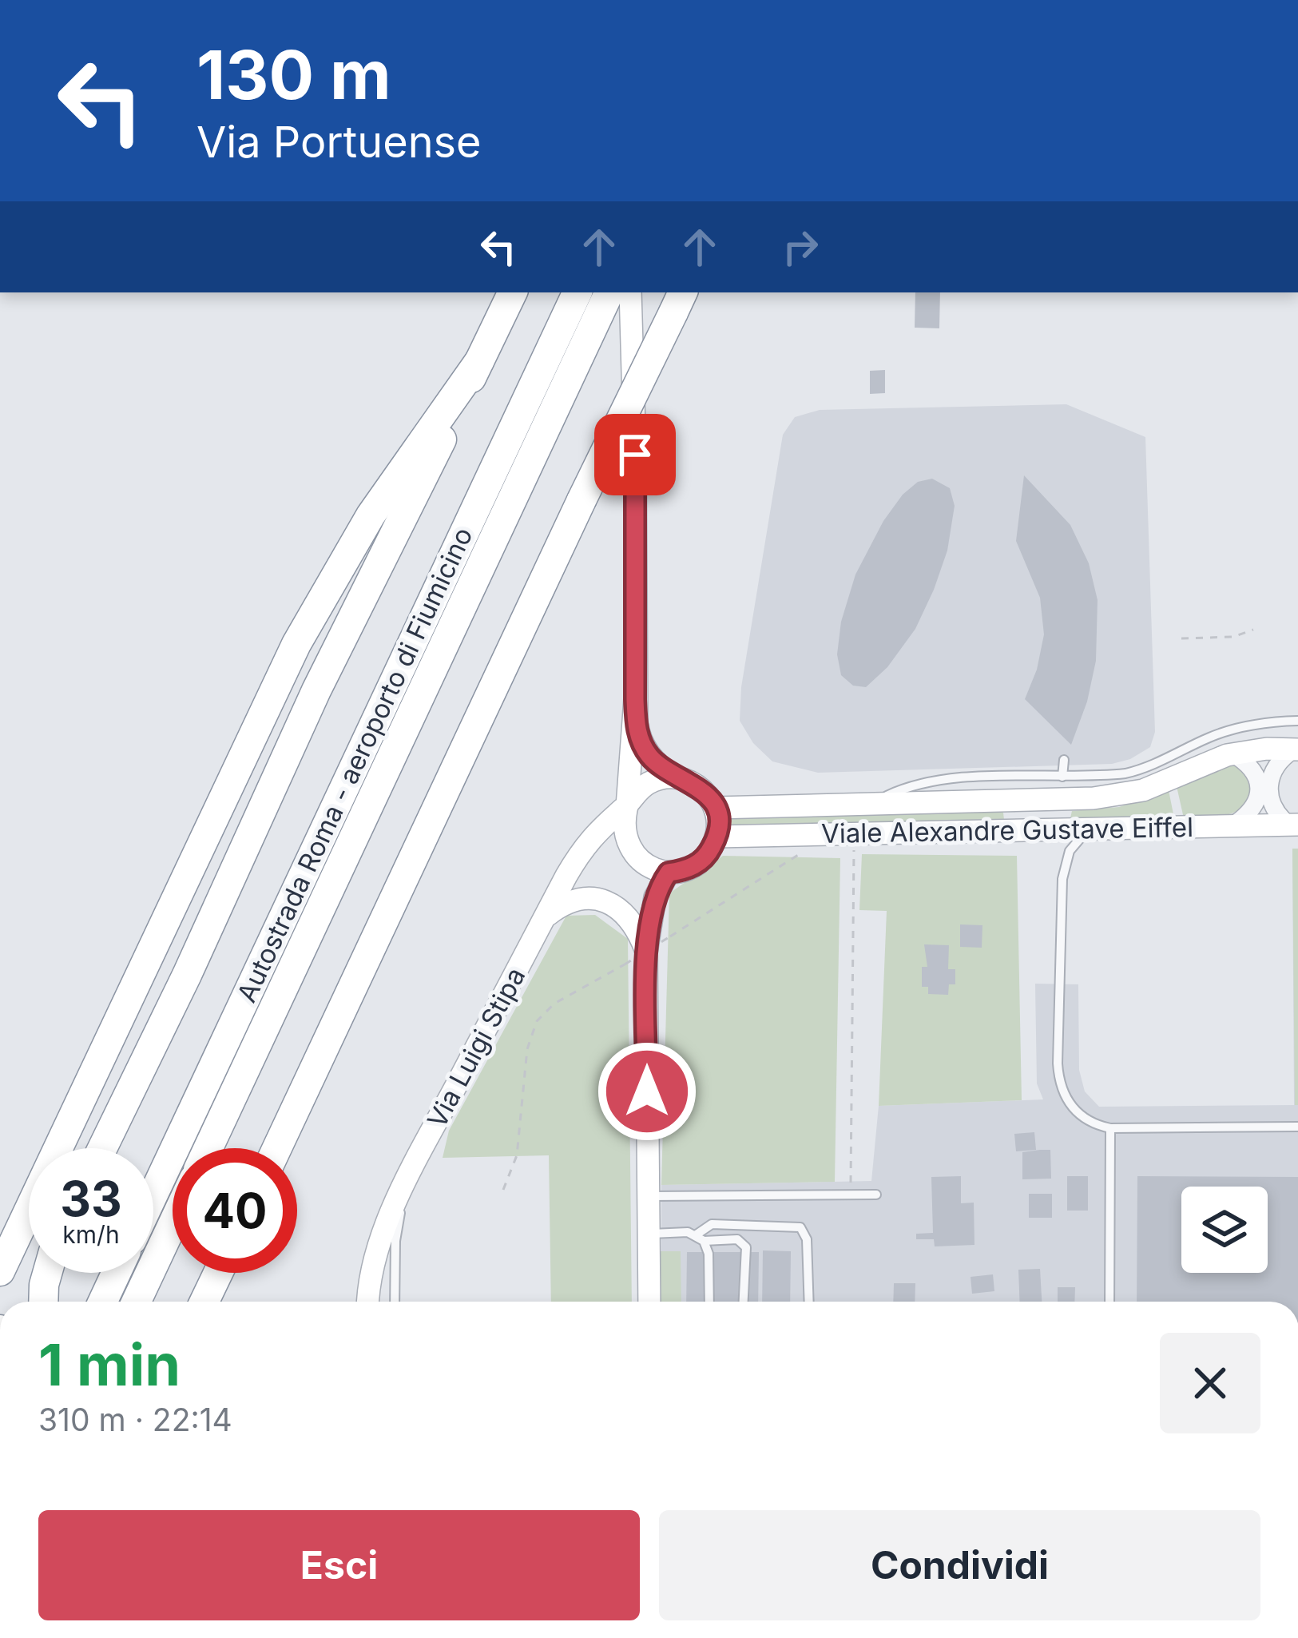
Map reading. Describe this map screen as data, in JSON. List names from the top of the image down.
{
  "streets": {
    "highway": ["Autostrada Roma - aeroporto di Fiumicino"],
    "main road": ["Viale Alexandre Gustave Eiffel", "Via Luigi Stipa"]
  },
  "crossings": [
    ["Viale Alexandre Gustave Eiffel", "Via Luigi Stipa"]
  ],
  "page": {
    "turn": ["130 m", "Via Portuense"],
    "speed": "33 km/h",
    "limit": "40",
    "heading": ["1 min", "310 m · 22:14"],
    "buttons": ["Esci", "Condividi"]
  }
}
